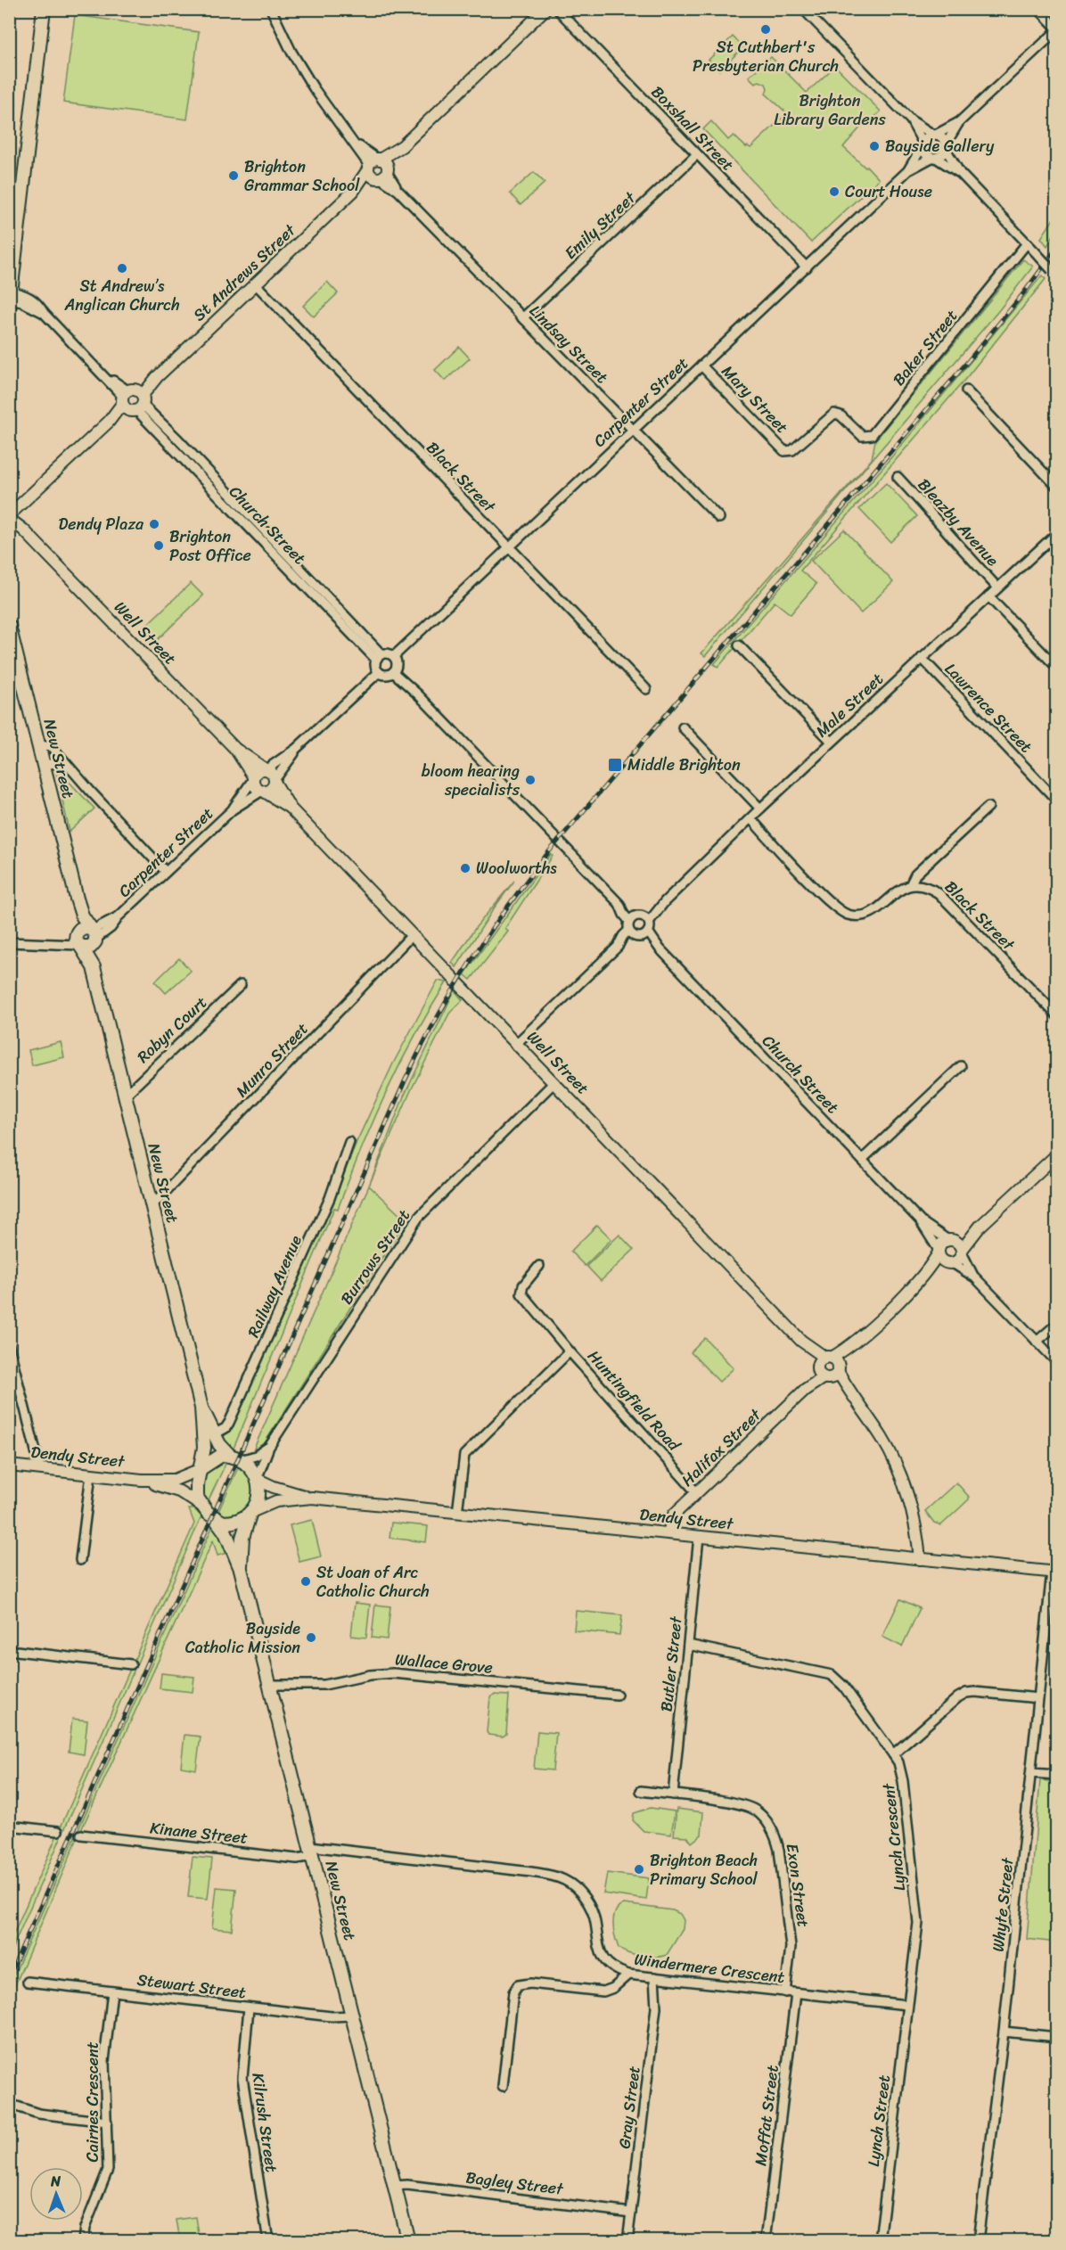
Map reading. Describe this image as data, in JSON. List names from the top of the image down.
{
  "streets": {
    "main road": ["New Street"],
    "street": [
      "Boxshall Street",
      "Emily Street",
      "St Andrews Street",
      "Lindsay Street",
      "Baker Street",
      "Mary Street",
      "Carpenter Street",
      "Black Street",
      "Bleazby Avenue",
      "Church Street",
      "Well Street",
      "Male Street",
      "Lawrence Street",
      "Robyn Court",
      "Munro Street",
      "Burrows Street",
      "Railway Avenue",
      "Huntingfield Road",
      "Halifax Street",
      "Dendy Street",
      "Wallace Grove",
      "Butler Street",
      "Kinane Street",
      "Lynch Crescent",
      "Exon Street",
      "Whyte Street",
      "Windermere Crescent",
      "Stewart Street",
      "Cairnes Crescent",
      "Gray Street",
      "Moffat Street",
      "Lynch Street",
      "Kilrush Street",
      "Bagley Street"
    ]
  },
  "crossings": [
    ["Boxshall Street", "Emily Street"],
    ["Boxshall Street", "Carpenter Street"],
    ["Emily Street", "Lindsay Street"],
    ["St Andrews Street", "Lindsay Street"],
    ["St Andrews Street", "Black Street"],
    ["St Andrews Street", "Church Street"],
    ["St Andrews Street", "Well Street"],
    ["Lindsay Street", "Carpenter Street"],
    ["Baker Street", "Mary Street"],
    ["Mary Street", "Carpenter Street"],
    ["Carpenter Street", "Black Street"],
    ["Carpenter Street", "Church Street"],
    ["Carpenter Street", "Well Street"],
    ["Carpenter Street", "New Street"],
    ["Bleazby Avenue", "Male Street"],
    ["Church Street", "Halifax Street"],
    ["Well Street", "Munro Street"],
    ["Well Street", "Burrows Street"],
    ["Well Street", "Halifax Street"],
    ["Well Street", "Dendy Street"],
    ["Male Street", "Lawrence Street"],
    ["New Street", "Robyn Court"],
    ["New Street", "Munro Street"],
    ["New Street", "Burrows Street"],
    ["New Street", "Railway Avenue"],
    ["New Street", "Dendy Street"],
    ["New Street", "Wallace Grove"],
    ["New Street", "Kinane Street"],
    ["New Street", "Windermere Crescent"],
    ["New Street", "Stewart Street"],
    ["New Street", "Bagley Street"],
    ["Burrows Street", "Dendy Street"],
    ["Huntingfield Road", "Halifax Street"],
    ["Huntingfield Road", "Dendy Street"],
    ["Halifax Street", "Dendy Street"],
    ["Dendy Street", "Butler Street"],
    ["Dendy Street", "Whyte Street"],
    ["Butler Street", "Lynch Crescent"],
    ["Butler Street", "Exon Street"],
    ["Kinane Street", "Windermere Crescent"],
    ["Lynch Crescent", "Windermere Crescent"],
    ["Lynch Crescent", "Lynch Street"],
    ["Exon Street", "Windermere Crescent"],
    ["Windermere Crescent", "Gray Street"],
    ["Windermere Crescent", "Moffat Street"],
    ["Windermere Crescent", "Lynch Street"],
    ["Stewart Street", "Cairnes Crescent"],
    ["Stewart Street", "Kilrush Street"],
    ["Gray Street", "Bagley Street"]
  ],
  "parks": ["Brighton Library Gardens"],
  "places": {
    "other": [
      "St Cuthbert's Presbyterian Church",
      "Bayside Gallery",
      "Brighton Grammar School",
      "Court House",
      "St Andrew’s Anglican Church",
      "Dendy Plaza",
      "Brighton Post Office",
      "bloom hearing specialists",
      "Woolworths",
      "St Joan of Arc Catholic Church",
      "Bayside Catholic Mission",
      "Brighton Beach Primary School"
    ],
    "transit": ["Middle Brighton"]
  },
  "north": "top"
}
